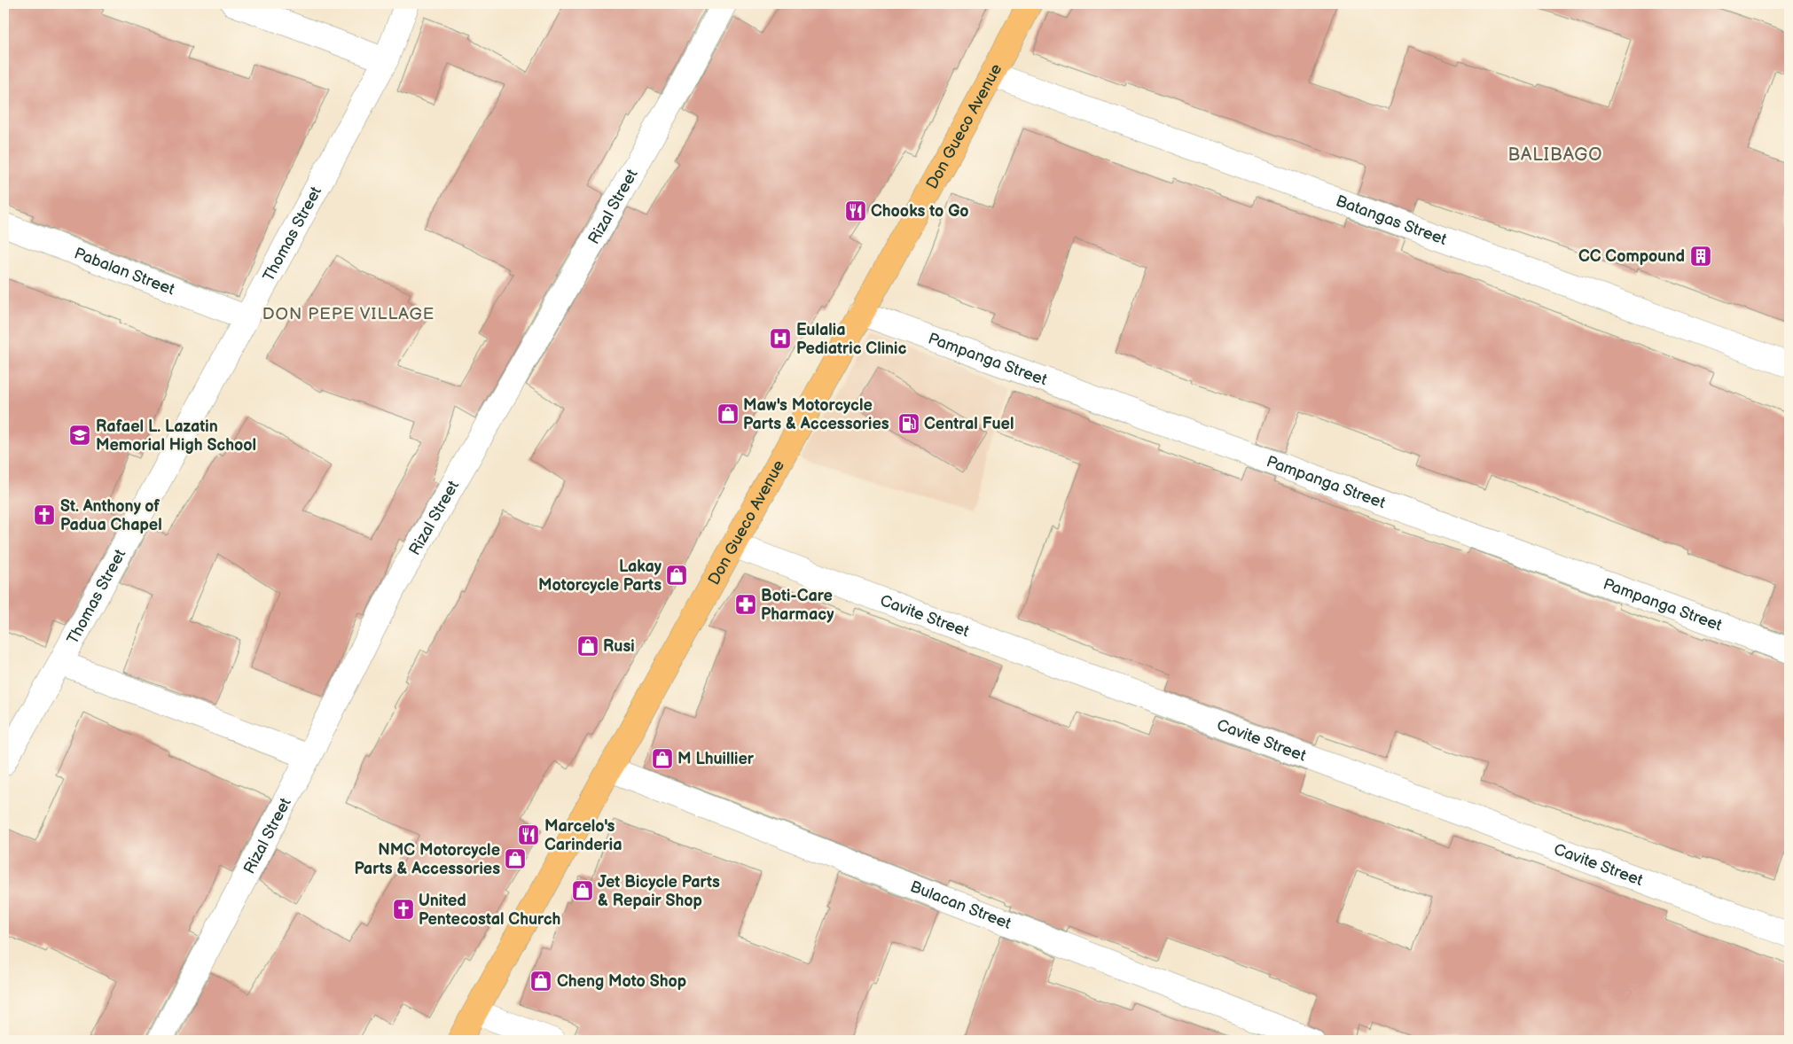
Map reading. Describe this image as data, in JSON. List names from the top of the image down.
{
  "streets": {
    "main road": ["Don Gueco Avenue"],
    "street": [
      "Rizal Street",
      "Batangas Street",
      "Thomas Street",
      "Pabalan Street",
      "Pampanga Street",
      "Cavite Street",
      "Bulacan Street"
    ]
  },
  "crossings": [
    ["Don Gueco Avenue", "Batangas Street"],
    ["Don Gueco Avenue", "Pampanga Street"],
    ["Don Gueco Avenue", "Cavite Street"],
    ["Don Gueco Avenue", "Bulacan Street"],
    ["Thomas Street", "Pabalan Street"]
  ],
  "districts": ["BALIBAGO", "DON PEPE VILLAGE"],
  "places": {
    "restaurant": ["Chooks to Go", "Marcelo's Carinderia"],
    "building": ["CC Compound"],
    "hospital": ["Eulalia Pediatric Clinic"],
    "shop": [
      "Maw's Motorcycle Parts & Accessories",
      "Lakay Motorcycle Parts",
      "Rusi",
      "M Lhuillier",
      "NMC Motorcycle Parts & Accessories",
      "Jet Bicycle Parts & Repair Shop",
      "Cheng Moto Shop"
    ],
    "fuel station": ["Central Fuel"],
    "school or university": ["Rafael L. Lazatin Memorial High School"],
    "church": ["St. Anthony of Padua Chapel", "United Pentecostal Church"],
    "pharmacy": ["Boti-Care Pharmacy"]
  }
}
